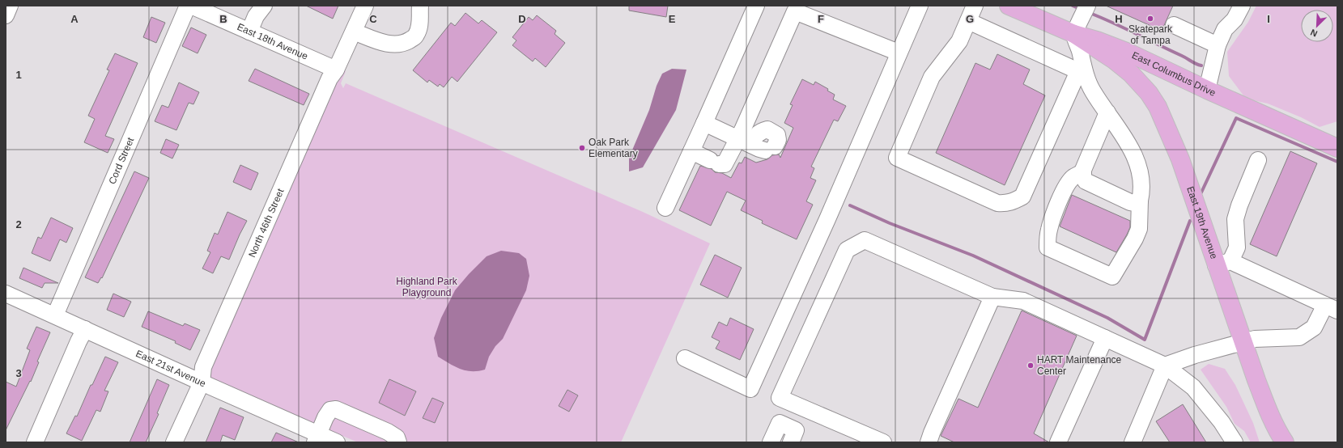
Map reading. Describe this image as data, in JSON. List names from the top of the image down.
{
  "streets": {
    "main road": ["East Columbus Drive", "East 19th Avenue"],
    "street": [
      "East 18th Avenue",
      "Cord Street",
      "North 46th Street",
      "East 21st Avenue"
    ]
  },
  "crossings": [
    ["East 18th Avenue", "North 46th Street"],
    ["East Columbus Drive", "East 19th Avenue"],
    ["Cord Street", "East 21st Avenue"],
    ["North 46th Street", "East 21st Avenue"]
  ],
  "parks": ["Highland Park Playground"],
  "places": ["Skatepark of Tampa", "Oak Park Elementary", "HART Maintenance Center"],
  "north": "bottom left",
  "grid": {
    "columns": [
      "A",
      "B",
      "C",
      "D",
      "E",
      "F",
      "G",
      "H",
      "I"
    ],
    "rows": ["1", "2", "3"]
  }
}
